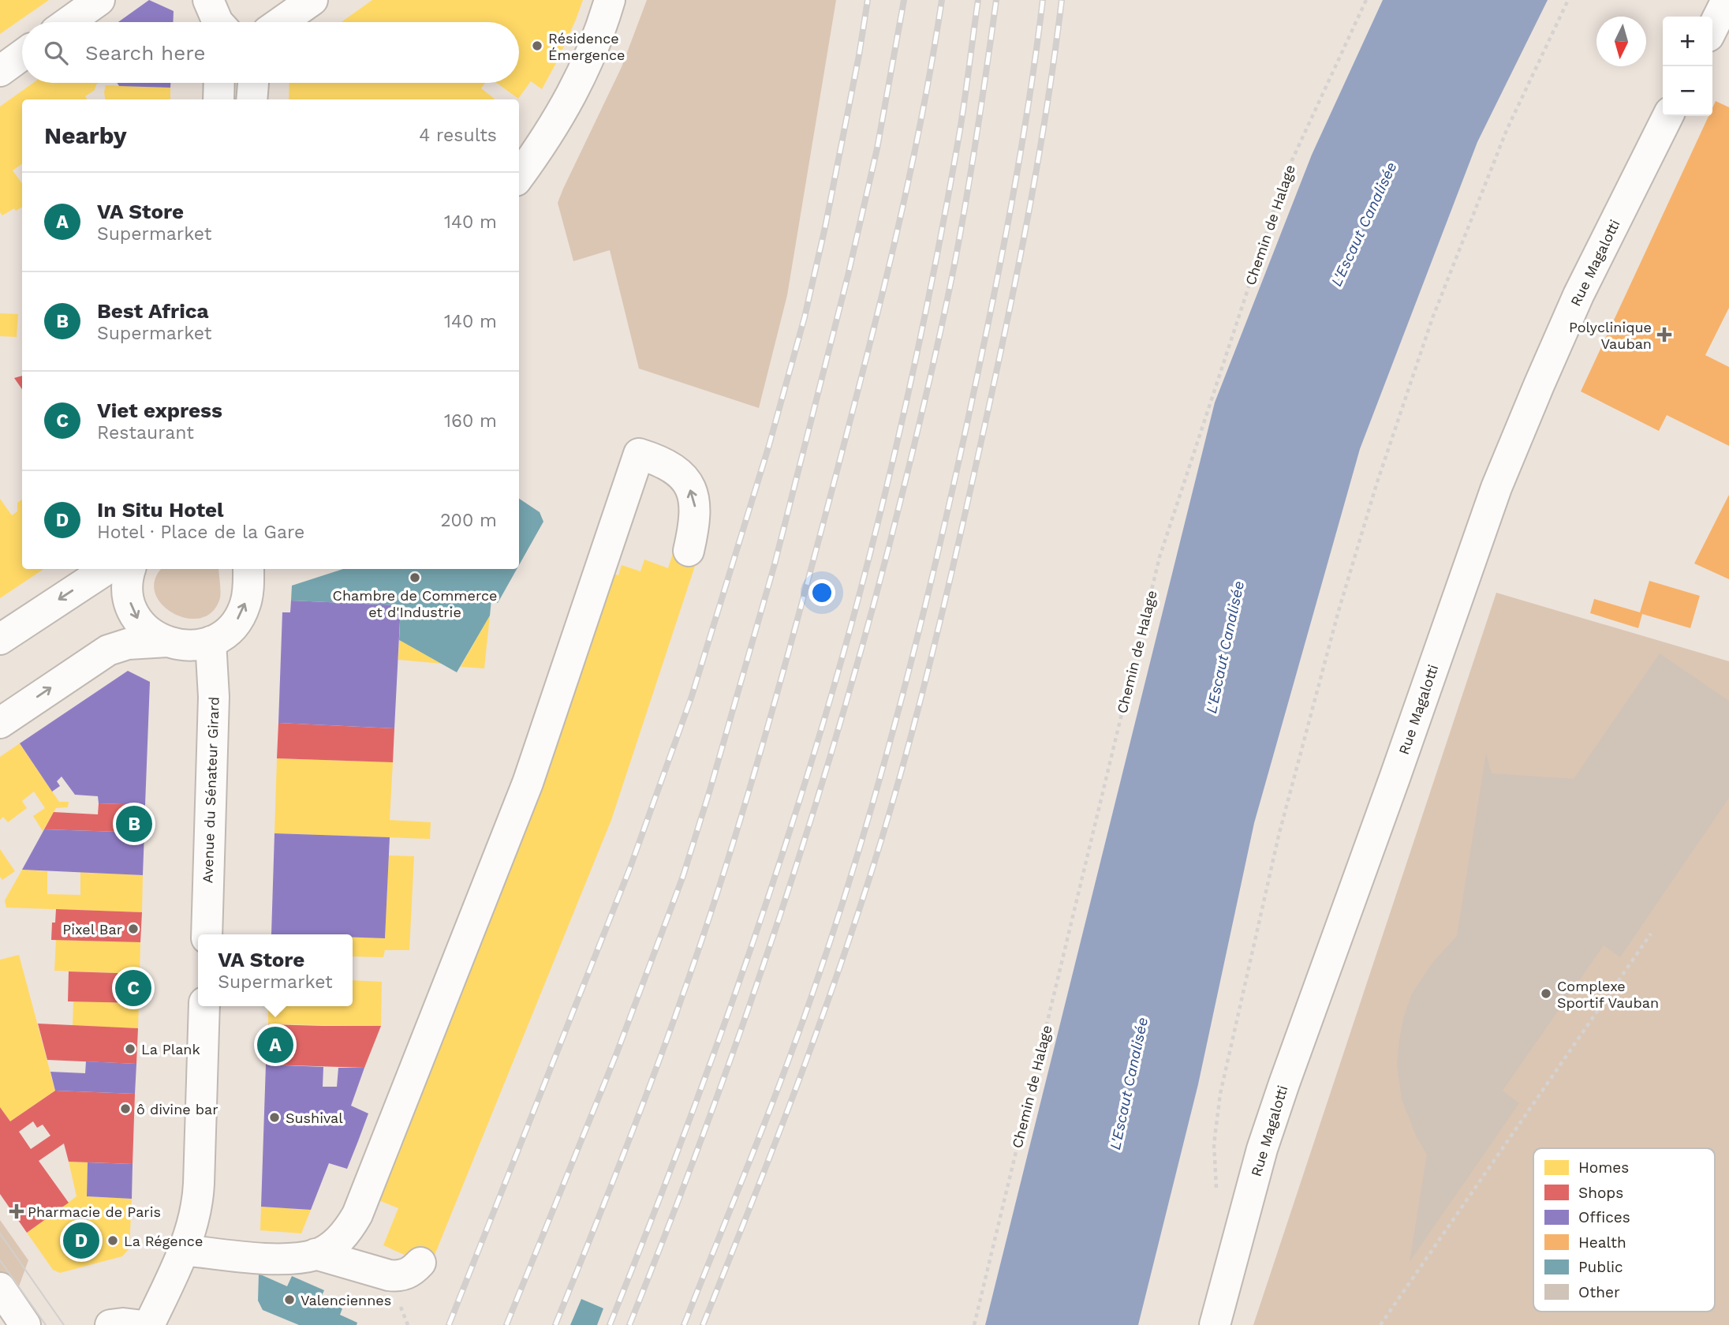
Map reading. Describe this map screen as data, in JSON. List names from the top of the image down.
{
  "streets": {
    "street": ["Rue Magalotti", "Avenue du Sénateur Girard"],
    "path": ["Chemin de Halage"]
  },
  "water": ["L'Escaut Canalisée"],
  "places": {
    "other": [
      "Résidence Émergence",
      "Chambre de Commerce et d'Industrie",
      "Pixel Bar",
      "Complexe Sportif Vauban",
      "La Plank",
      "ô divine bar",
      "Sushival",
      "La Régence",
      "Valenciennes"
    ],
    "health": ["Polyclinique Vauban", "Pharmacie de Paris"]
  },
  "legend": [
    "Homes",
    "Shops",
    "Offices",
    "Health",
    "Public",
    "Other"
  ],
  "north": "bottom",
  "page": {
    "map_buttons": ["+", "−"],
    "search": "Search here",
    "heading": ["Nearby", "4 results"],
    "list": [
      {
        "mark": "A",
        "name": "VA Store",
        "note": "Supermarket",
        "value": "140 m"
      },
      {
        "mark": "B",
        "name": "Best Africa",
        "note": "Supermarket",
        "value": "140 m"
      },
      {
        "mark": "C",
        "name": "Viet express",
        "note": "Restaurant",
        "value": "160 m"
      },
      {
        "mark": "D",
        "name": "In Situ Hotel",
        "note": "Hotel · Place de la Gare",
        "value": "200 m"
      }
    ],
    "pins": [
      "B",
      "C",
      "A",
      "D"
    ],
    "popup": ["VA Store", "Supermarket"]
  }
}
